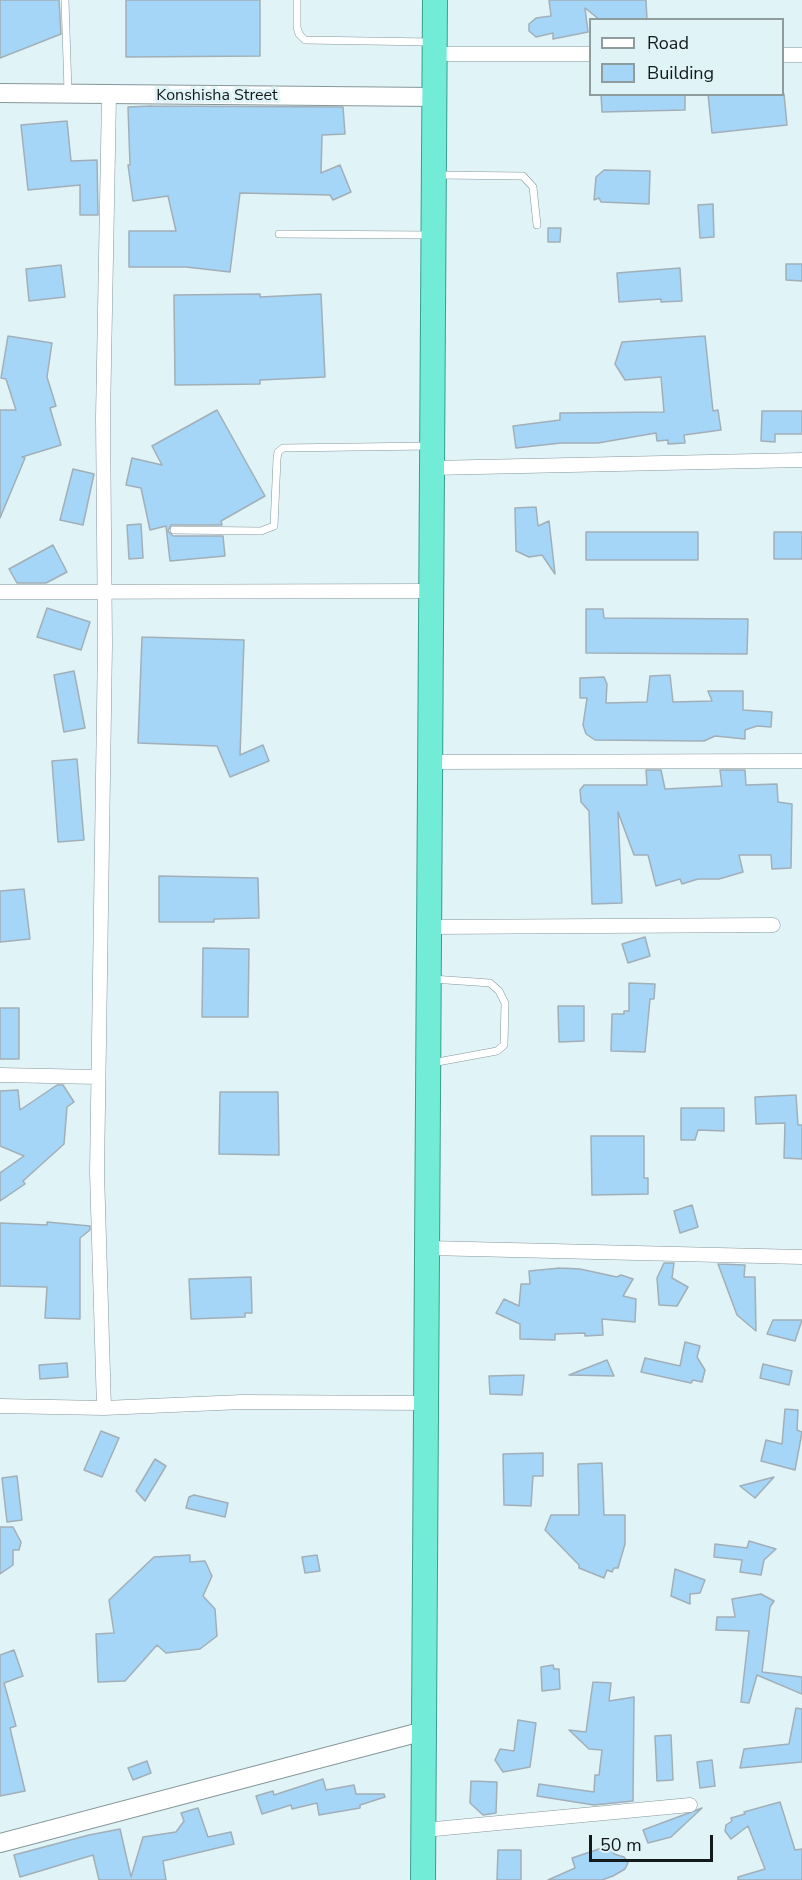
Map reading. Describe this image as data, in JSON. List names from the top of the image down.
{
  "streets": {
    "street": ["Konshisha Street"]
  },
  "legend": ["Road", "Building"],
  "scale_bar": "50 m"
}
